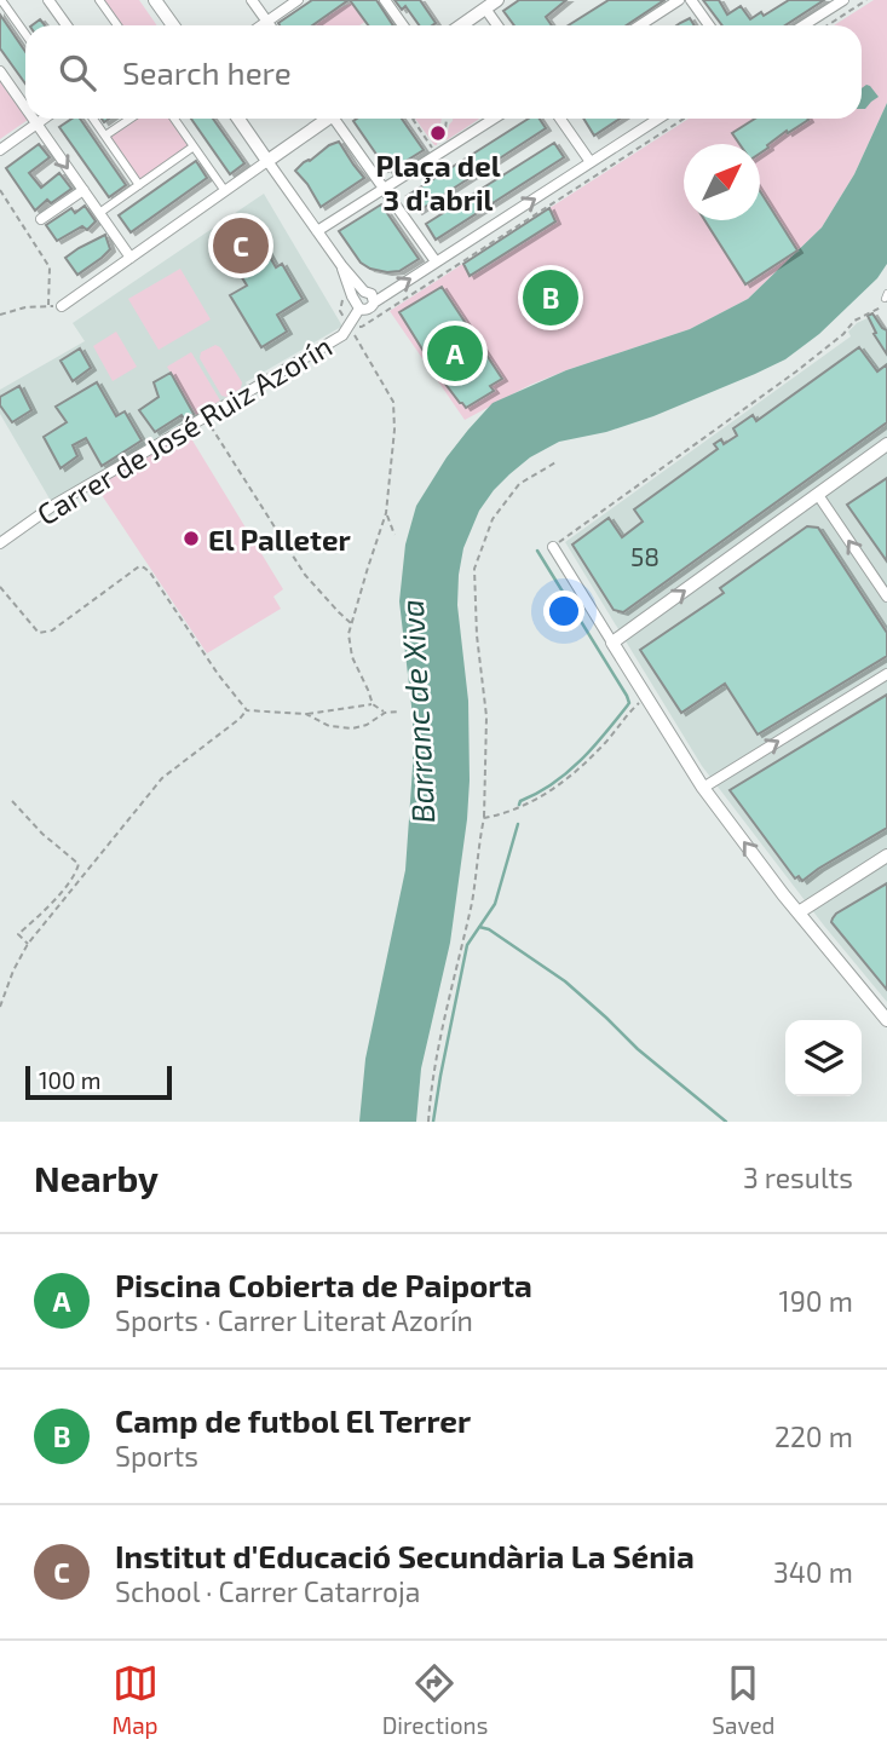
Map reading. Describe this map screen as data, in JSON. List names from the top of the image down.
{
  "streets": {
    "street": ["Carrer de José Ruiz Azorín"]
  },
  "water": ["Barranc de Xiva"],
  "places": ["Plaça del 3 d'abril", "El Palleter"],
  "house_numbers": ["58"],
  "scale_bar": "100 m",
  "north": "top right",
  "page": {
    "search": "Search here",
    "pins": ["C", "B", "A"],
    "scale": "100 m",
    "heading": ["Nearby", "3 results"],
    "list": [
      {
        "mark": "A",
        "name": "Piscina Cobierta de Paiporta",
        "note": "Sports · Carrer Literat Azorín",
        "value": "190 m"
      },
      {
        "mark": "B",
        "name": "Camp de futbol El Terrer",
        "note": "Sports",
        "value": "220 m"
      },
      {
        "mark": "C",
        "name": "Institut d'Educació Secundària La Sénia",
        "note": "School · Carrer Catarroja",
        "value": "340 m"
      }
    ],
    "nav": ["Map", "Directions", "Saved"]
  }
}
